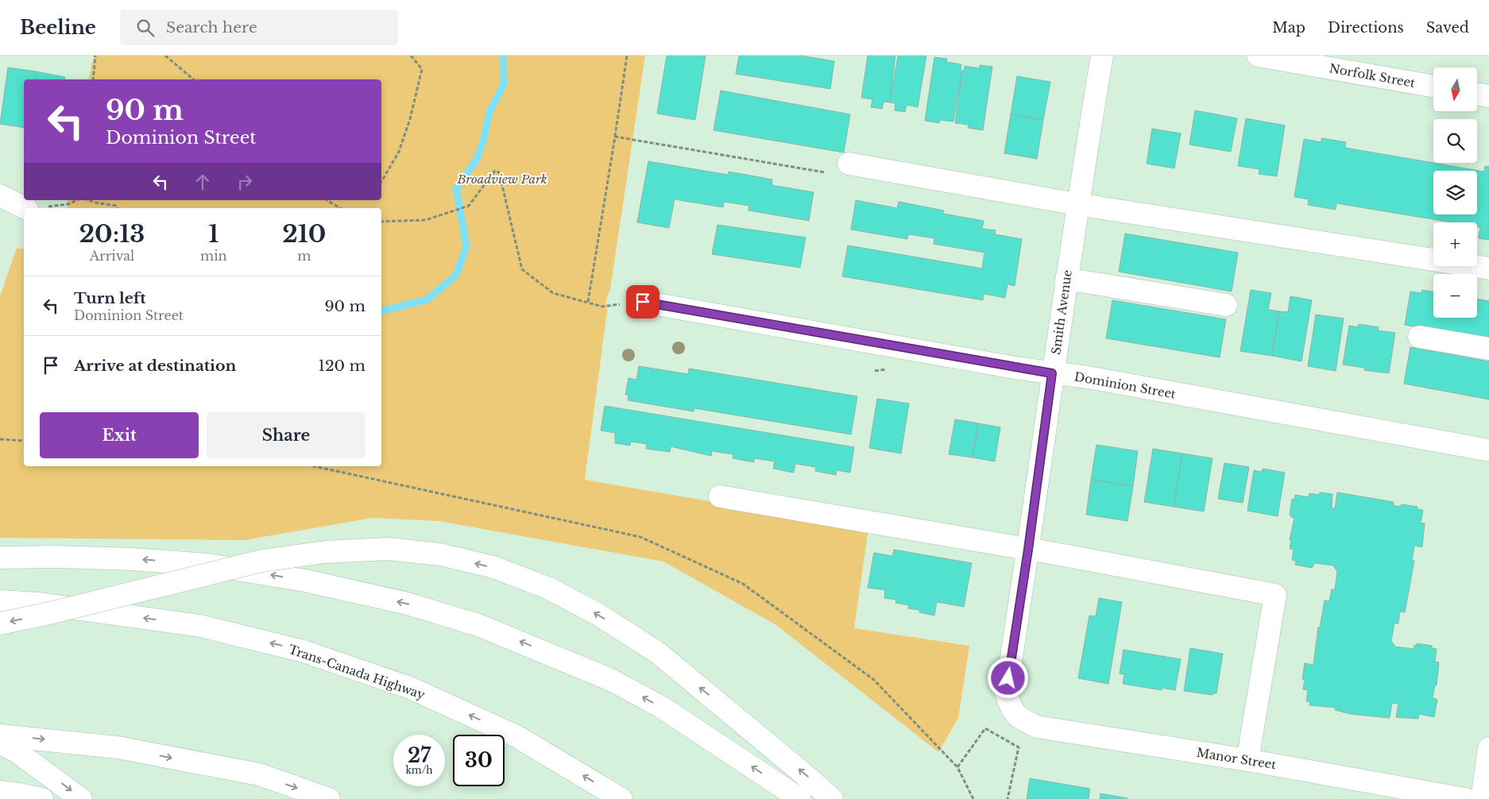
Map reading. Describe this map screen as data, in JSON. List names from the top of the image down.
{
  "streets": {
    "main road": [
      "Norfolk Street",
      "Smith Avenue",
      "Dominion Street",
      "Trans-Canada Highway",
      "Manor Street"
    ]
  },
  "crossings": [
    ["Smith Avenue", "Dominion Street"],
    ["Smith Avenue", "Manor Street"]
  ],
  "parks": ["Broadview Park"],
  "north": "bottom",
  "page": {
    "header": "Beeline",
    "search": "Search here",
    "nav": ["Map", "Directions", "Saved"],
    "map_buttons": ["+", "−"],
    "turn": ["90 m", "Dominion Street"],
    "eta": [
      "20:13",
      "Arrival",
      "1",
      "min",
      "210",
      "m"
    ],
    "list": [
      {
        "name": "Turn left",
        "note": "Dominion Street",
        "value": "90 m"
      },
      {
        "name": "Arrive at destination",
        "value": "120 m"
      }
    ],
    "buttons": ["Exit", "Share"],
    "speed": "27 km/h",
    "limit": "30"
  }
}
